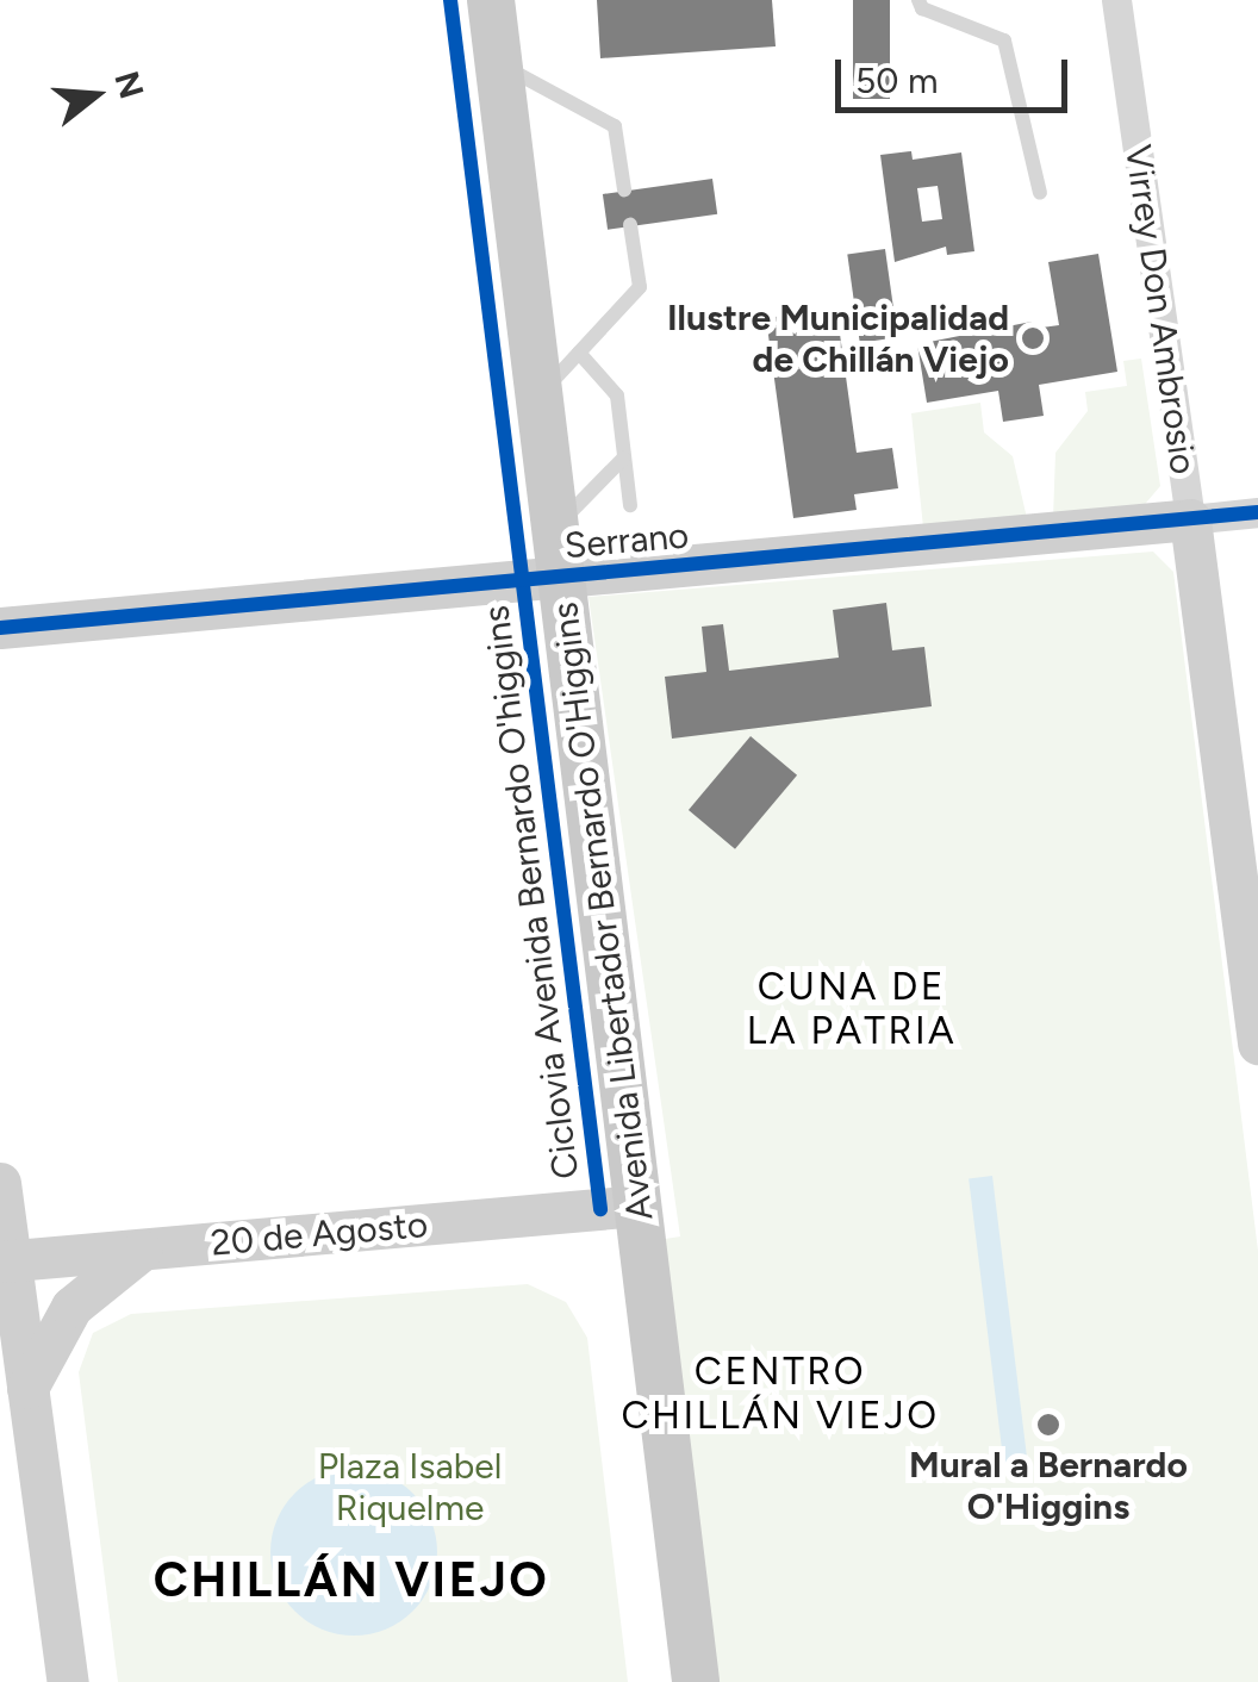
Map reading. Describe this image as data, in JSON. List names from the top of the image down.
{
  "streets": {
    "main road": ["Avenida Libertador Bernardo O'Higgins"],
    "street": ["Virrey Don Ambrosio", "Serrano", "20 de Agosto"],
    "cycle path": ["Ciclovia Avenida Bernardo O'higgins"]
  },
  "crossings": [
    ["Virrey Don Ambrosio", "Serrano"],
    ["Serrano", "Avenida Libertador Bernardo O'Higgins"],
    ["Avenida Libertador Bernardo O'Higgins", "20 de Agosto"]
  ],
  "districts": ["CUNA DE LA PATRIA", "CENTRO CHILLÁN VIEJO", "CHILLÁN VIEJO"],
  "parks": ["Plaza Isabel Riquelme"],
  "places": ["Ilustre Municipalidad de Chillán Viejo", "Mural a Bernardo O'Higgins"],
  "scale_bar": "50 m",
  "north": "right"
}
